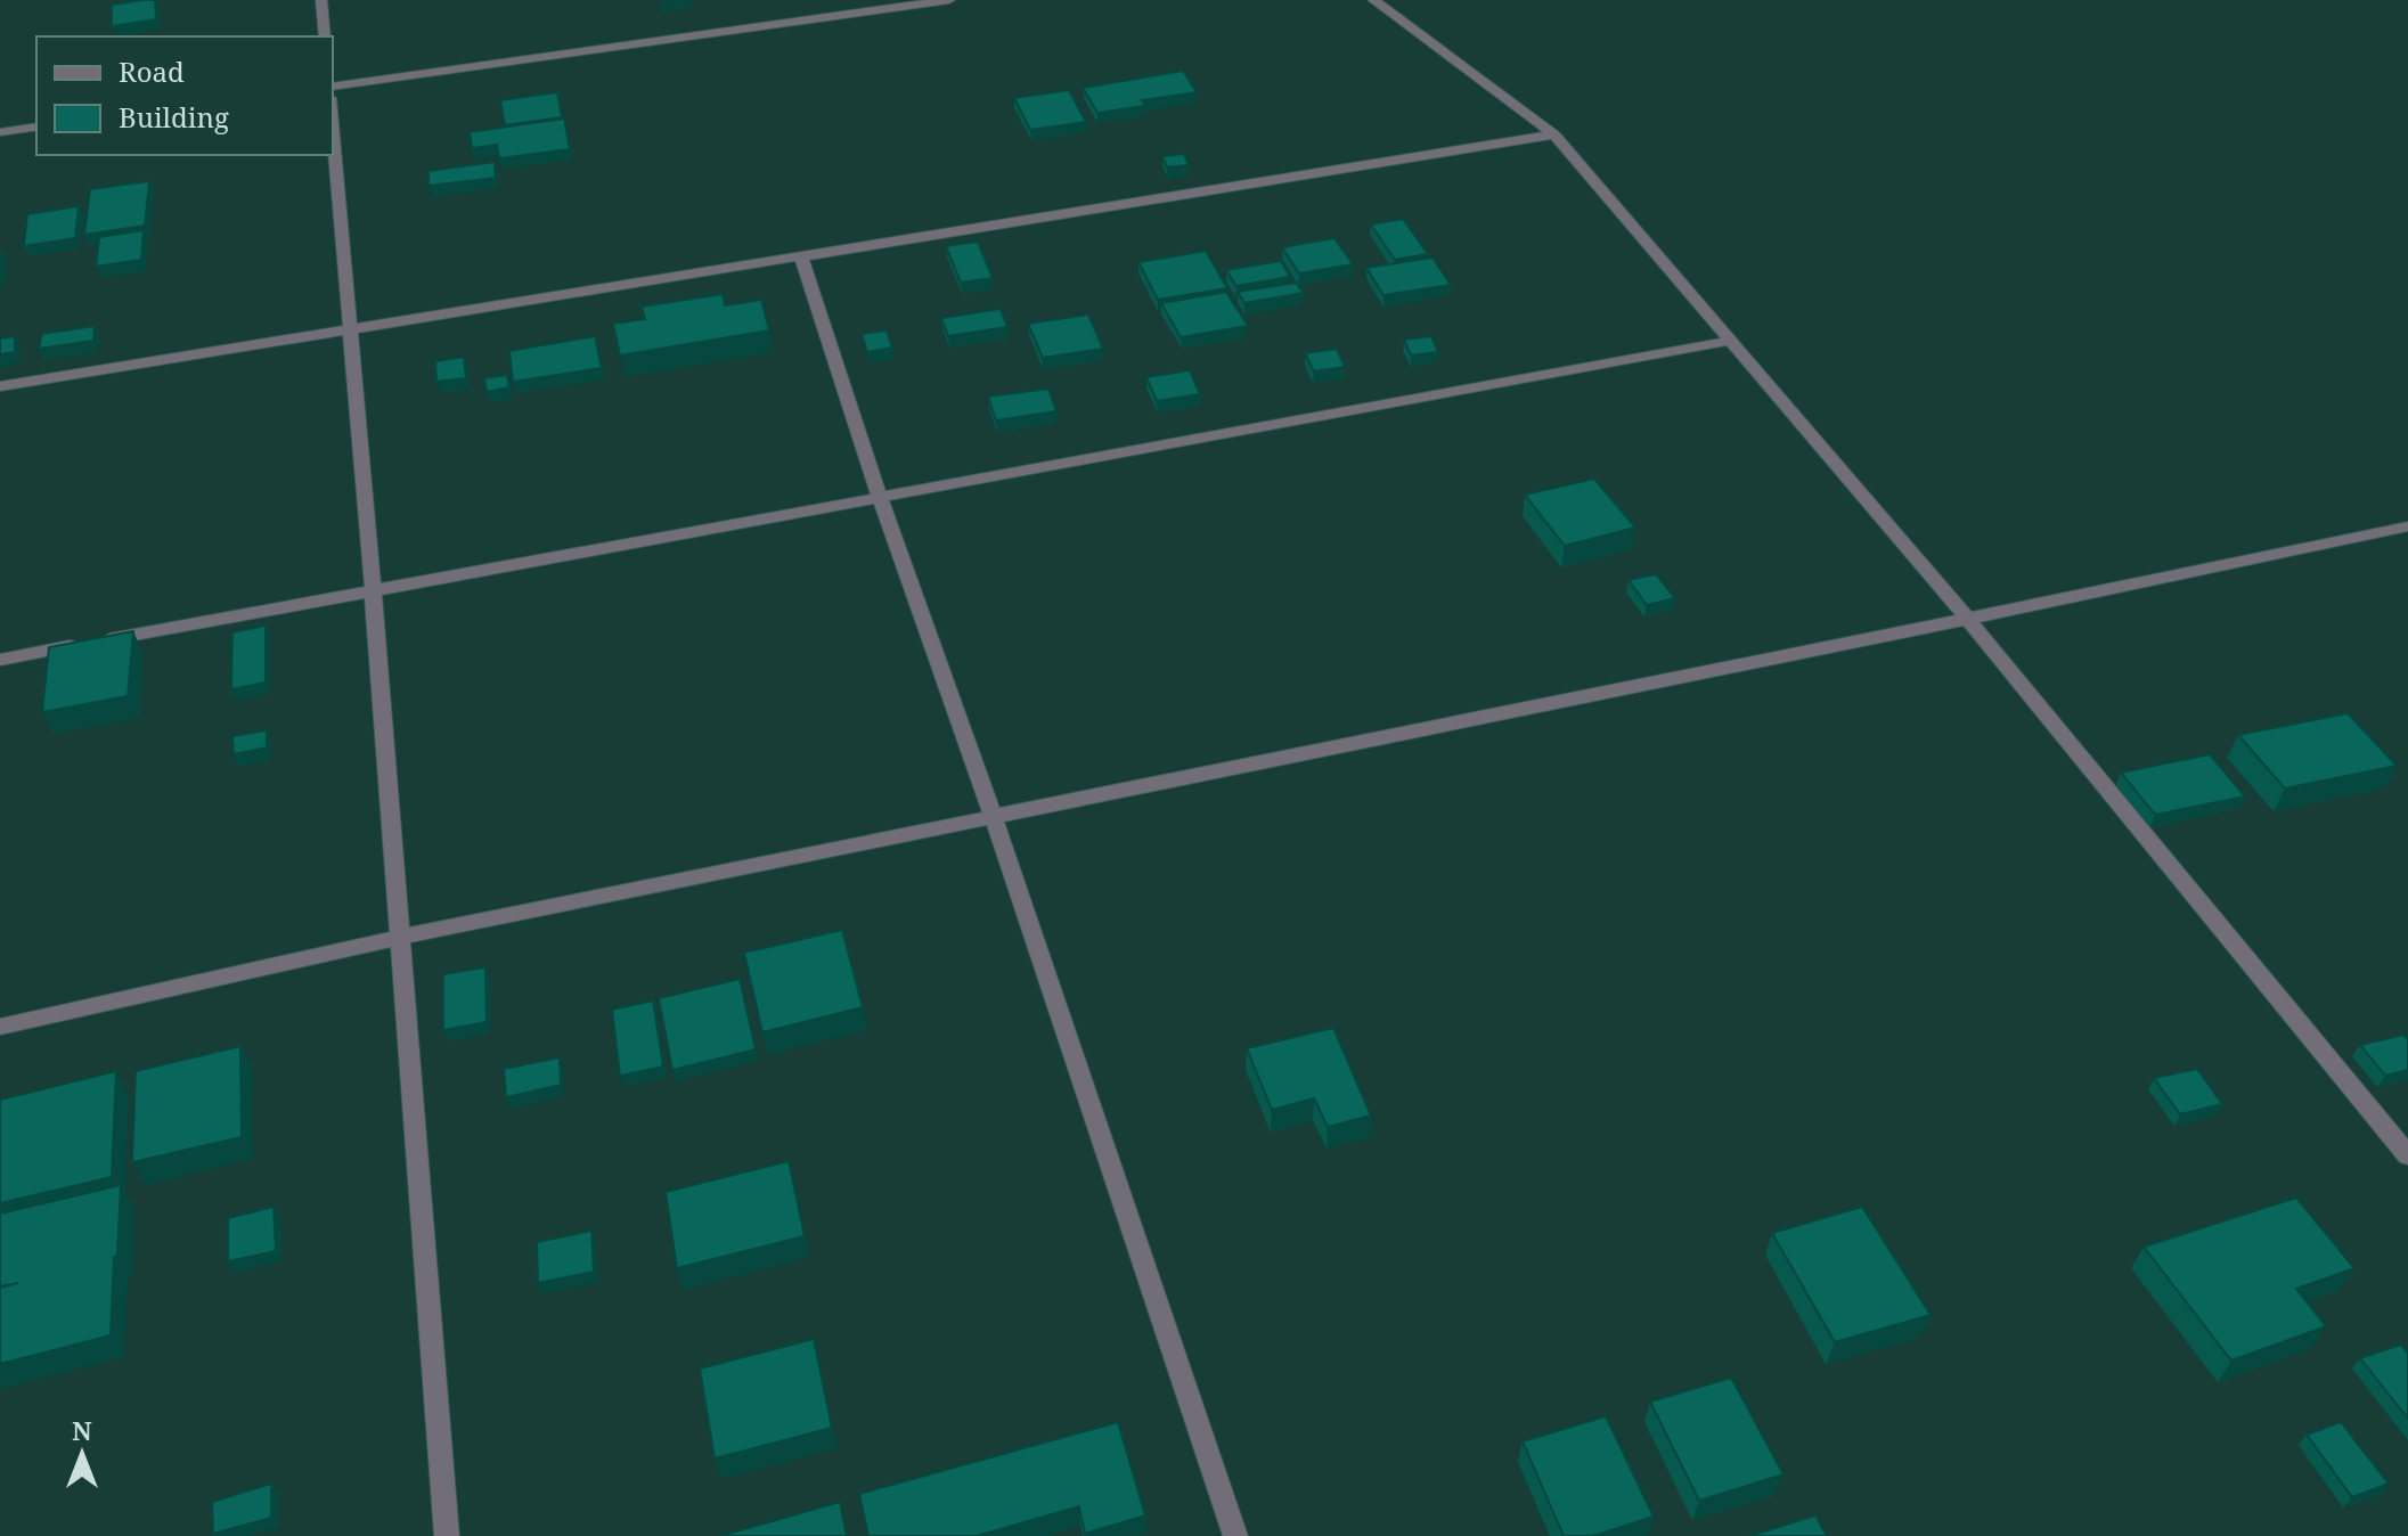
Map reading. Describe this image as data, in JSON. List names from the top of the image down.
{
  "legend": ["Road", "Building"],
  "north": "top"
}
